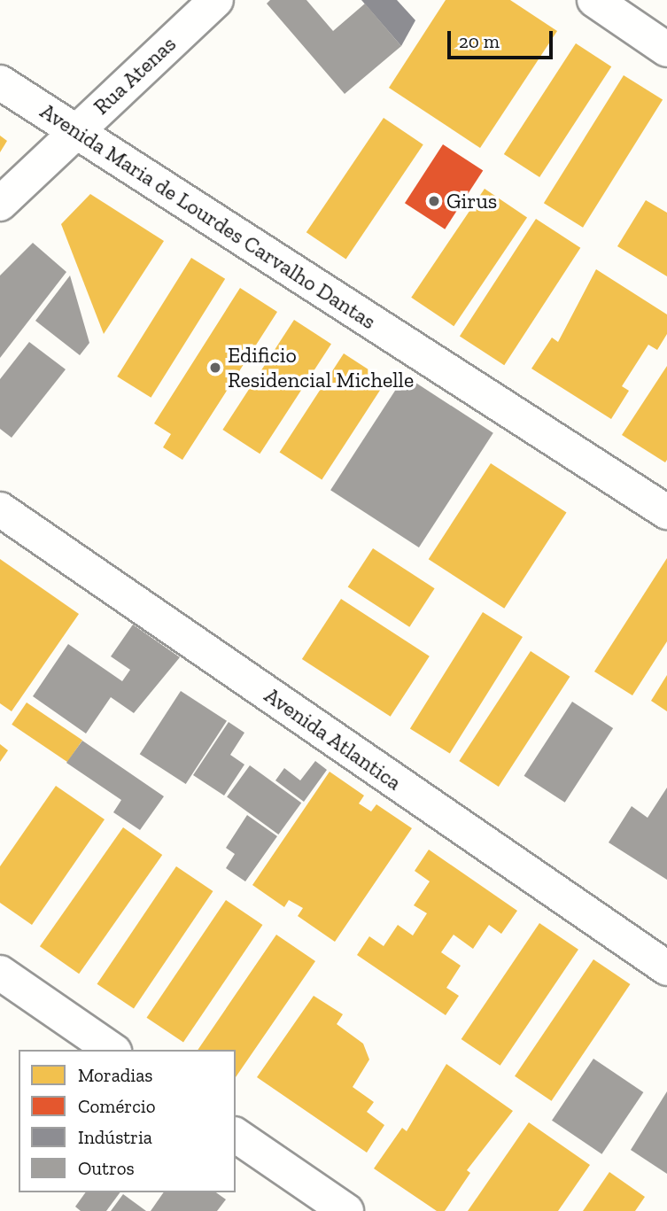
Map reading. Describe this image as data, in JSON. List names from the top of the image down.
{
  "streets": {
    "street": ["Rua Atenas", "Avenida Maria de Lourdes Carvalho Dantas", "Avenida Atlantica"]
  },
  "crossings": [
    ["Rua Atenas", "Avenida Maria de Lourdes Carvalho Dantas"]
  ],
  "places": ["Girus", "Edificio Residencial Michelle"],
  "legend": [
    "Moradias",
    "Comércio",
    "Indústria",
    "Outros"
  ],
  "scale_bar": "20 m"
}
